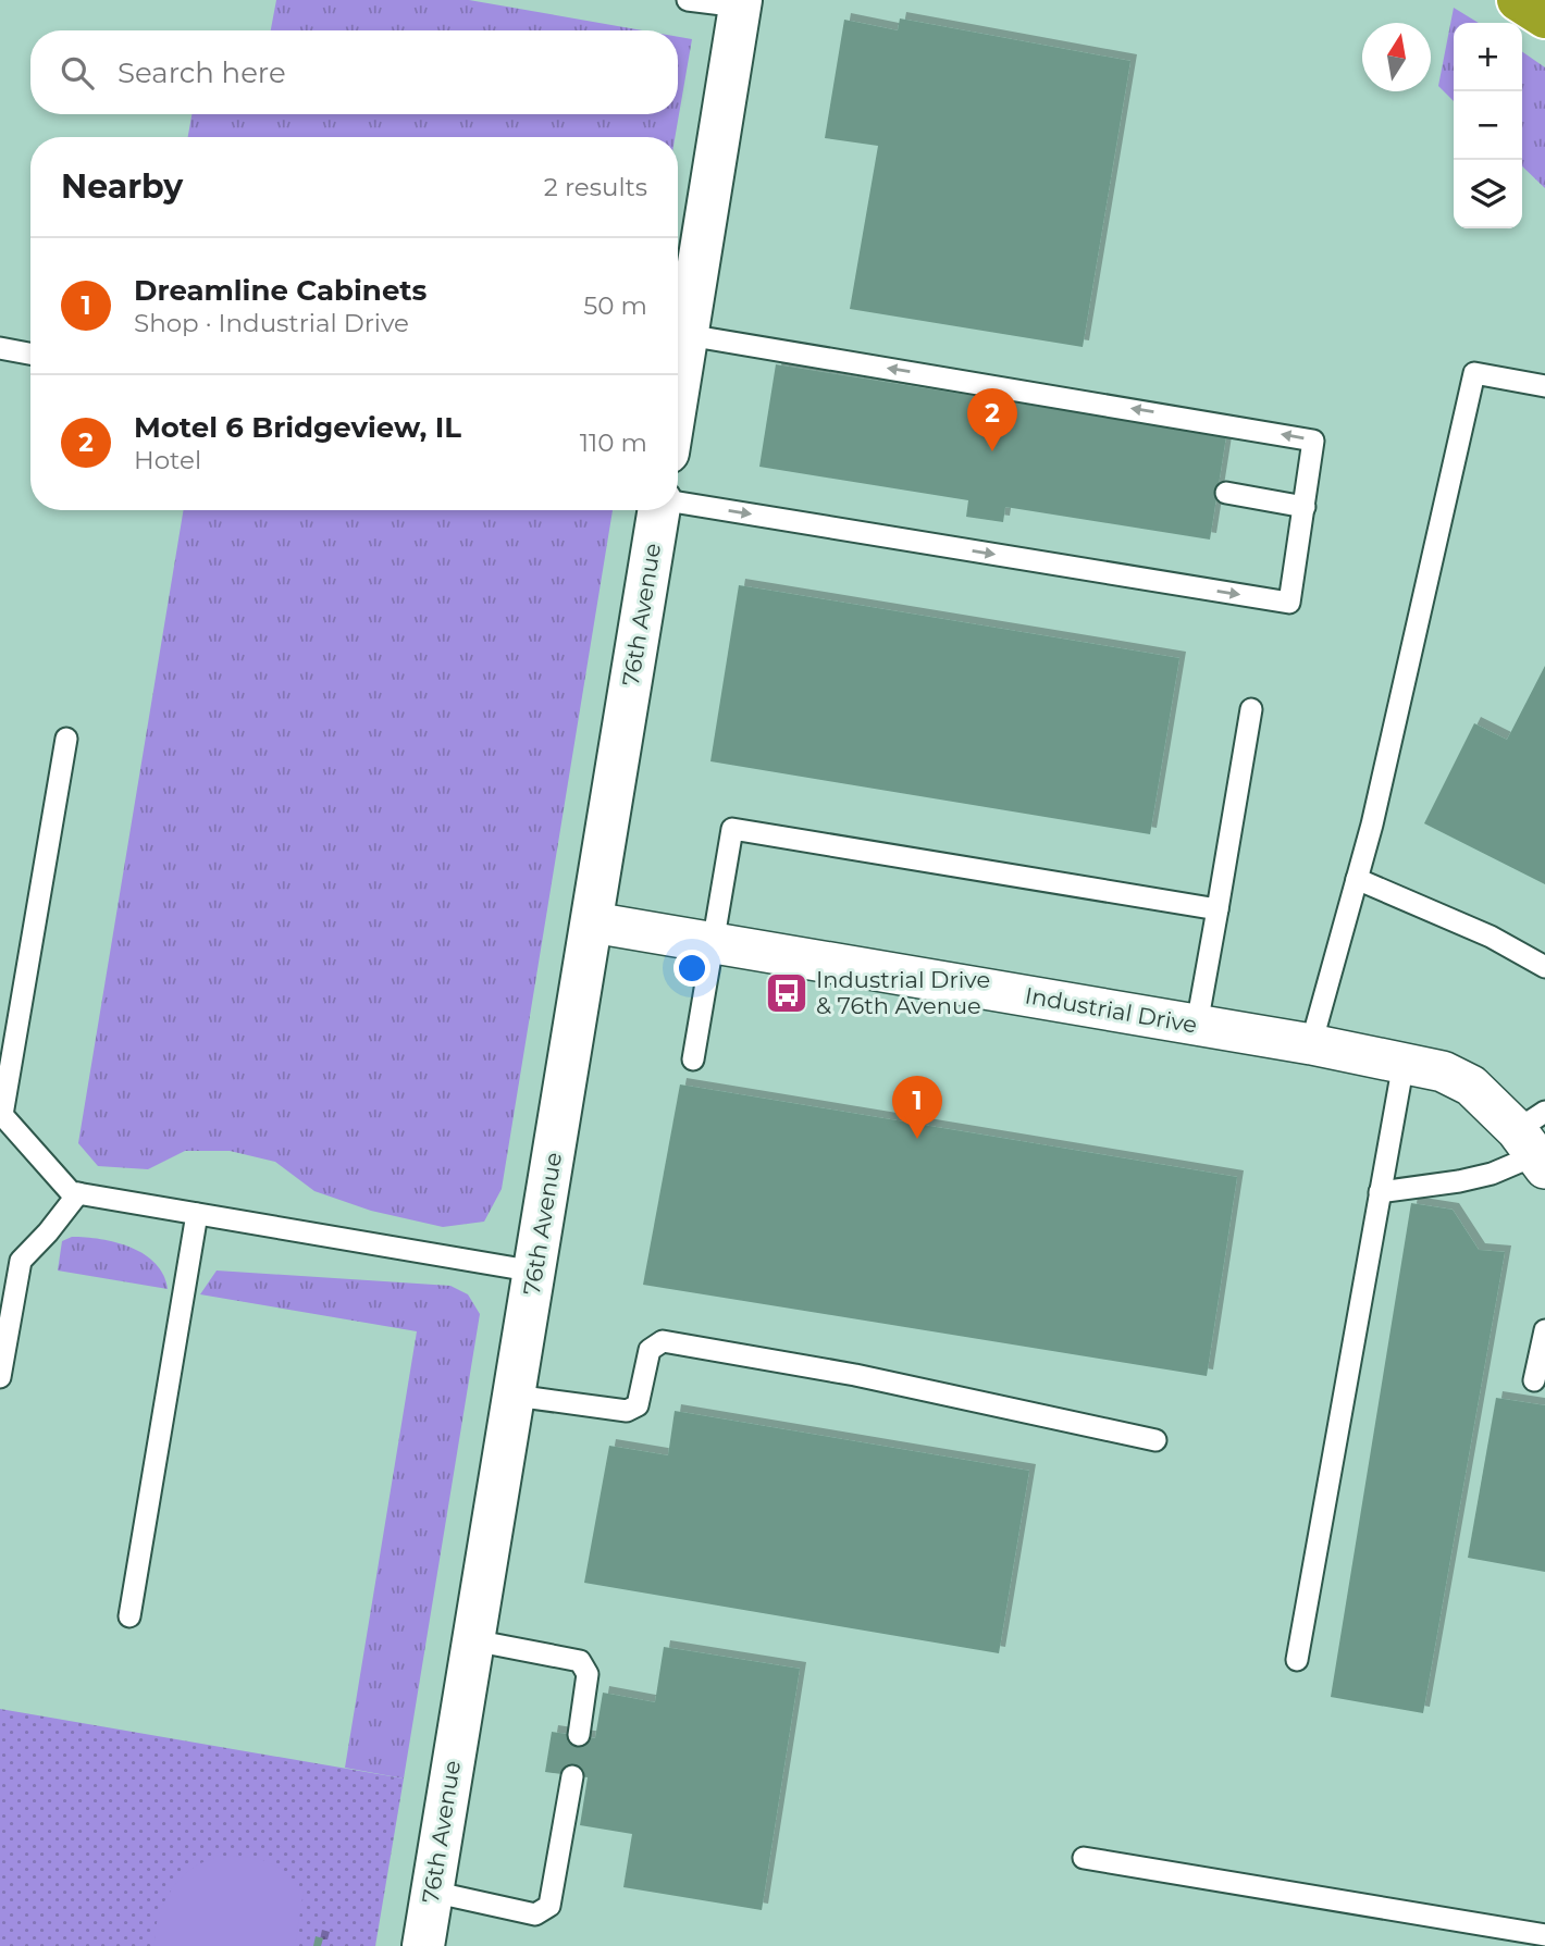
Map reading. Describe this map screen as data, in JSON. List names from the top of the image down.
{
  "streets": {
    "street": ["76th Avenue", "Industrial Drive"]
  },
  "crossings": [
    ["76th Avenue", "Industrial Drive"]
  ],
  "places": {
    "bus stop": ["Industrial Drive & 76th Avenue"]
  },
  "north": "top",
  "page": {
    "map_buttons": ["+", "−"],
    "search": "Search here",
    "heading": ["Nearby", "2 results"],
    "list": [
      {
        "mark": "1",
        "name": "Dreamline Cabinets",
        "note": "Shop · Industrial Drive",
        "value": "50 m"
      },
      {
        "mark": "2",
        "name": "Motel 6 Bridgeview, IL",
        "note": "Hotel",
        "value": "110 m"
      }
    ],
    "pins": ["2", "1"]
  }
}
